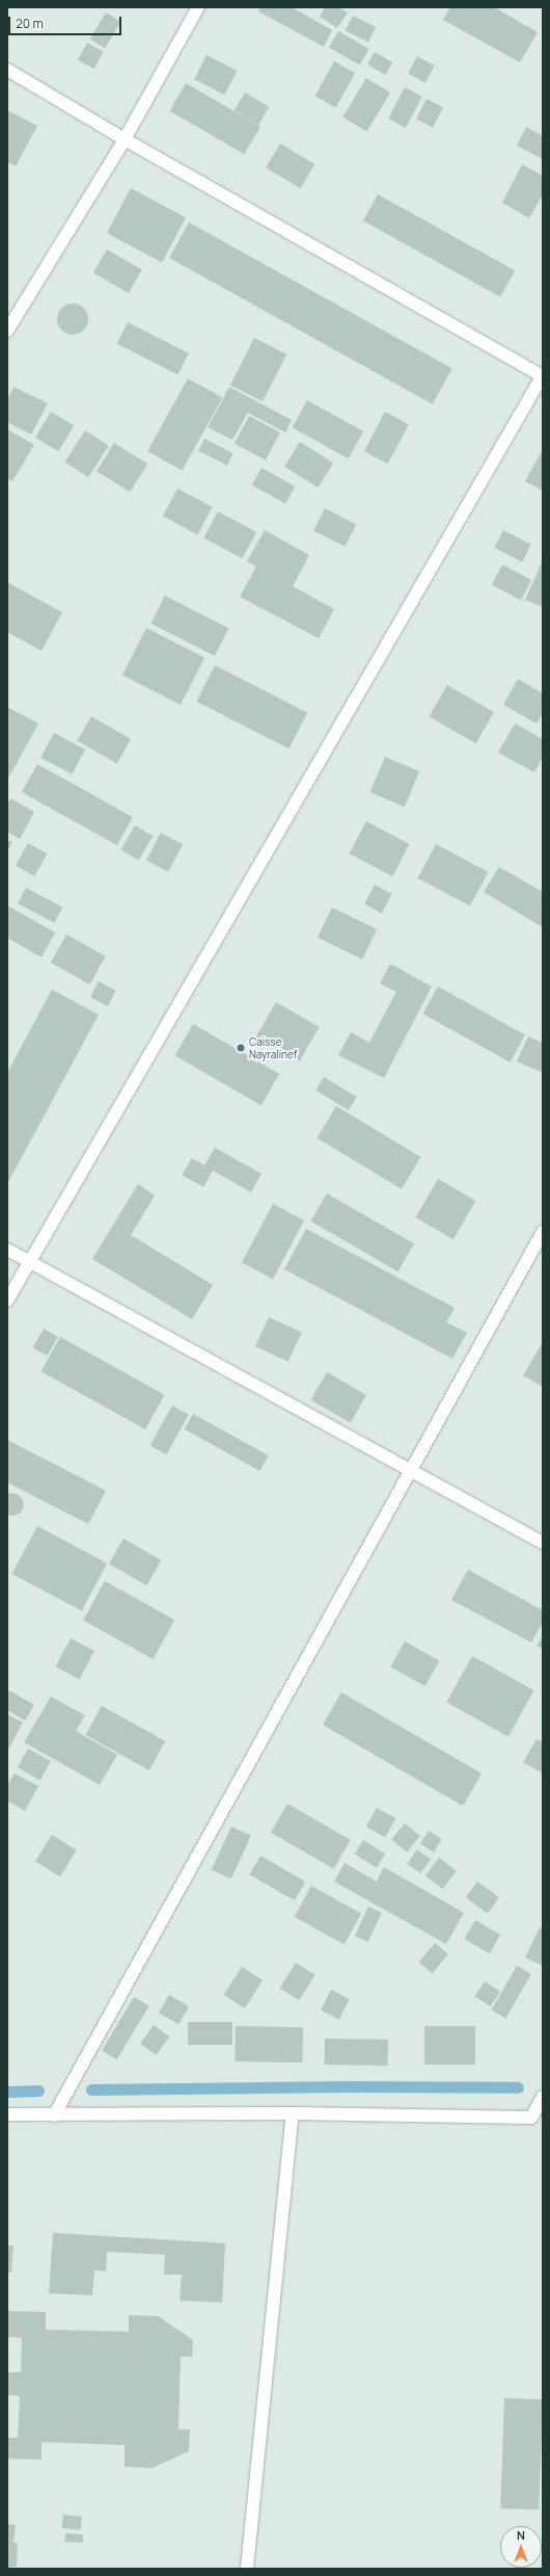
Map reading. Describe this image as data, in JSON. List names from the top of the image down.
{
  "places": ["Caisse Nayralinef"],
  "scale_bar": "20 m",
  "north": "top"
}
